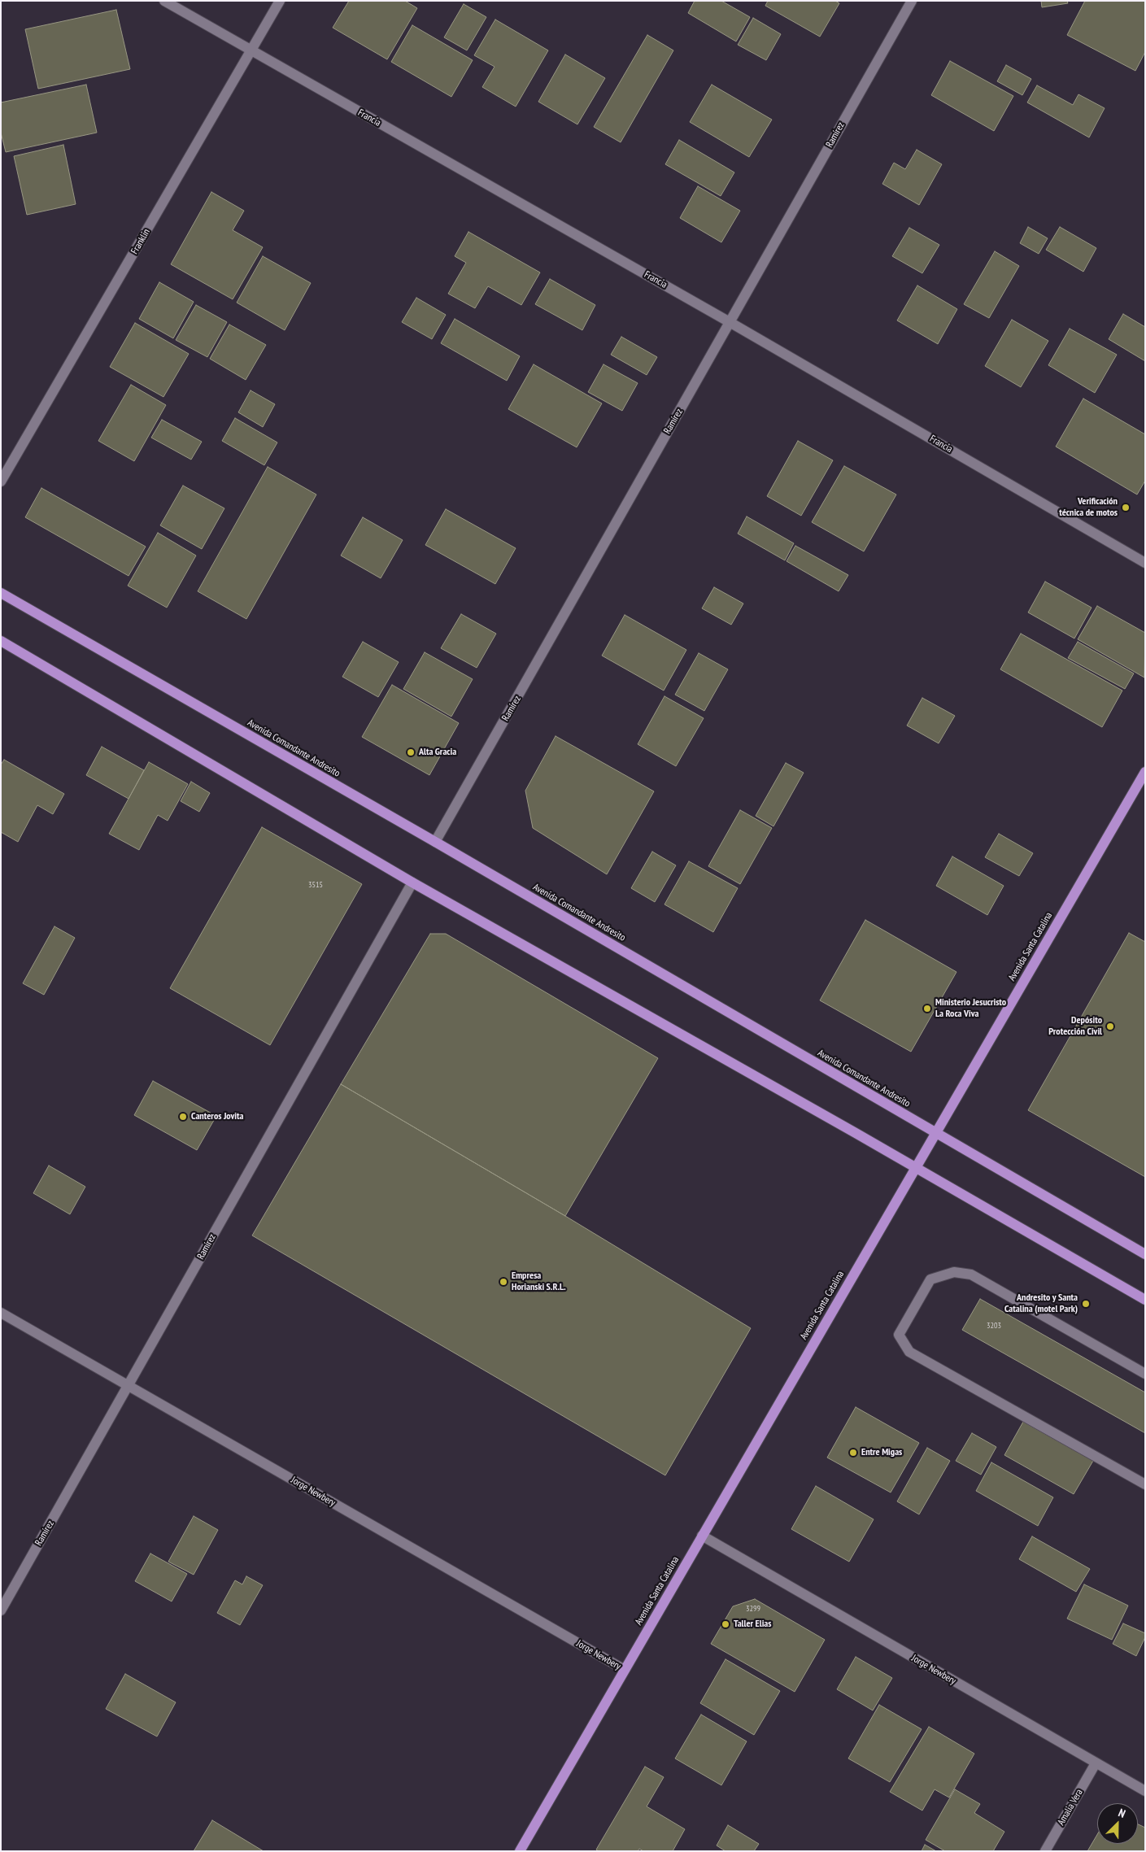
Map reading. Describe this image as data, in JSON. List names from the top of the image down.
{
  "streets": {
    "main road": ["Avenida Comandante Andresito", "Avenida Santa Catalina"],
    "street": [
      "Francia",
      "Ramírez",
      "Franklin",
      "Jorge Newbery",
      "Amalia Vera"
    ]
  },
  "crossings": [
    ["Francia", "Ramírez"],
    ["Francia", "Franklin"],
    ["Ramírez", "Avenida Comandante Andresito"],
    ["Ramírez", "Jorge Newbery"],
    ["Avenida Comandante Andresito", "Avenida Santa Catalina"],
    ["Avenida Santa Catalina", "Jorge Newbery"],
    ["Jorge Newbery", "Amalia Vera"]
  ],
  "places": [
    "Verificación técnica de motos",
    "Alta Gracia",
    "Ministerio Jesucristo La Roca Viva",
    "Depósito Protección Civil",
    "Canteros Jovita",
    "Empresa Horianski S.R.L.",
    "Andresito y Santa Catalina (motel Park)",
    "Entre Migas",
    "Taller Elias"
  ],
  "house_numbers": ["3515", "3203", "3299"],
  "north": "top right"
}
